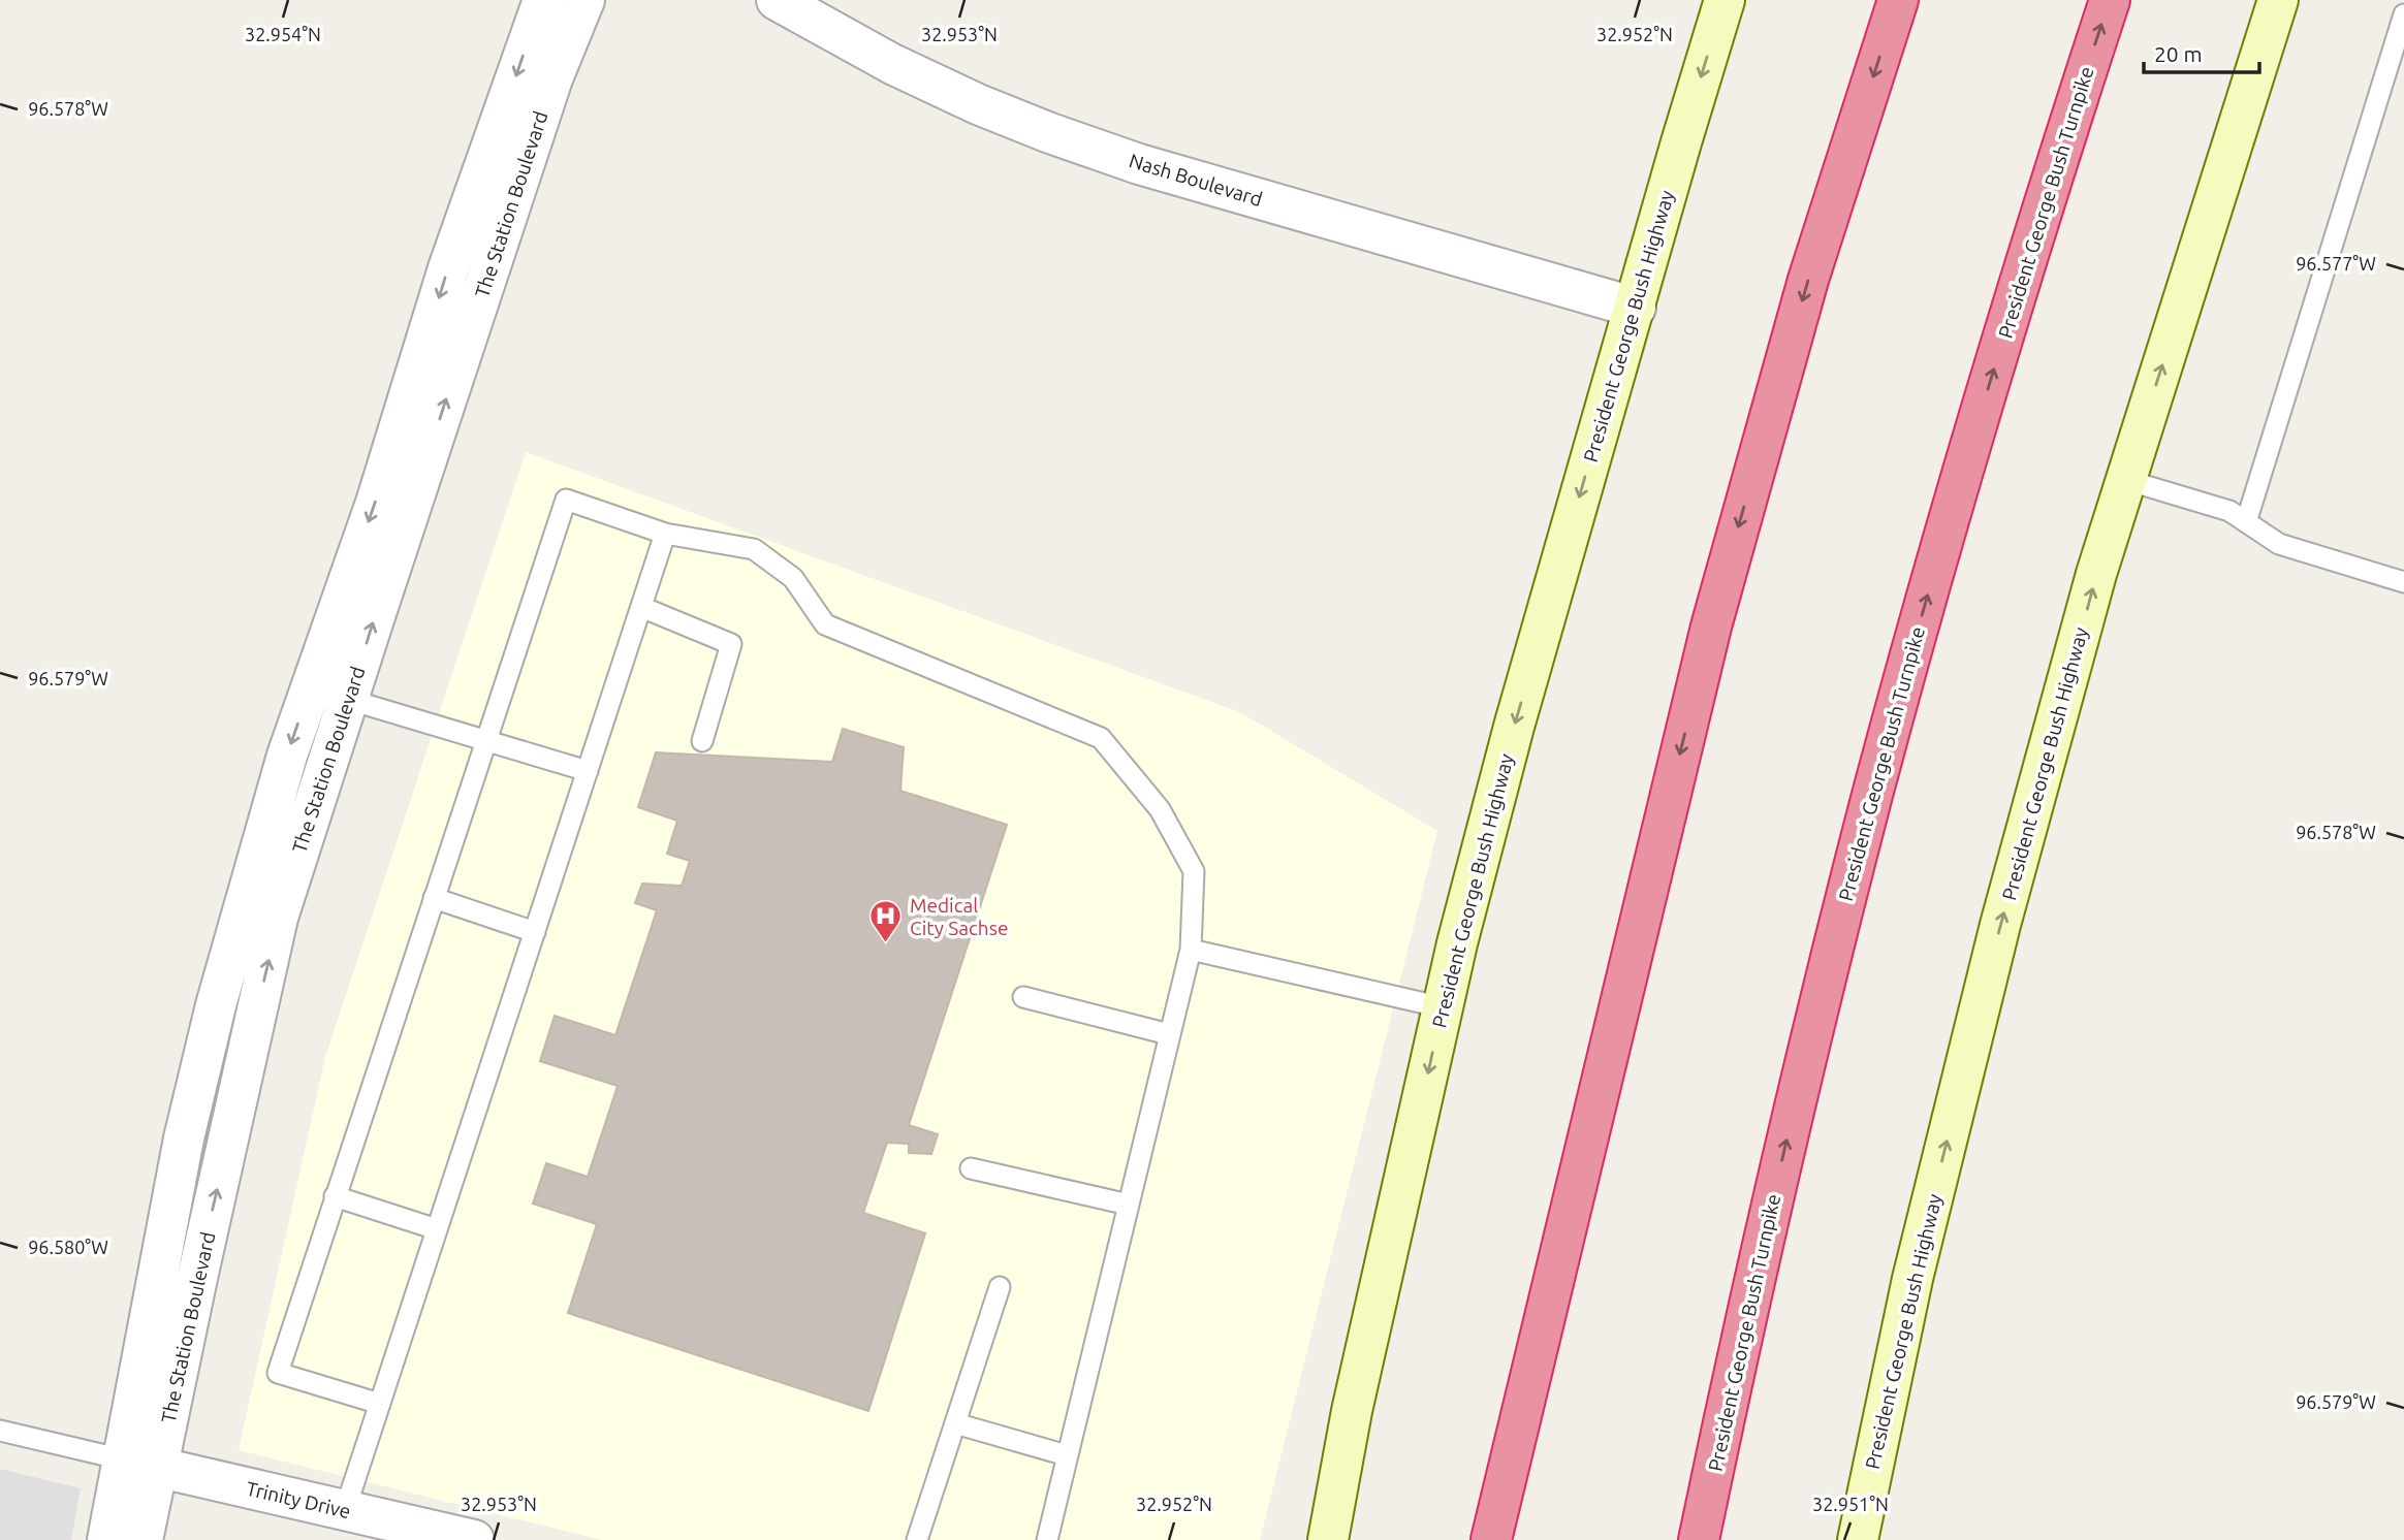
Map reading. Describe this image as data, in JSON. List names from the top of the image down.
{
  "streets": {
    "highway": ["President George Bush Turnpike"],
    "main road": ["President George Bush Highway"],
    "street": ["Nash Boulevard", "The Station Boulevard", "Trinity Drive"]
  },
  "crossings": [
    ["Nash Boulevard", "President George Bush Highway"],
    ["The Station Boulevard", "Trinity Drive"]
  ],
  "places": {
    "hospital": ["Medical City Sachse"]
  },
  "scale_bar": "20 m",
  "coordinates": [
    "32.954°N",
    "32.953°N",
    "32.952°N",
    "96.578°W",
    "96.577°W",
    "96.579°W",
    "96.580°W",
    "32.951°N"
  ]
}
